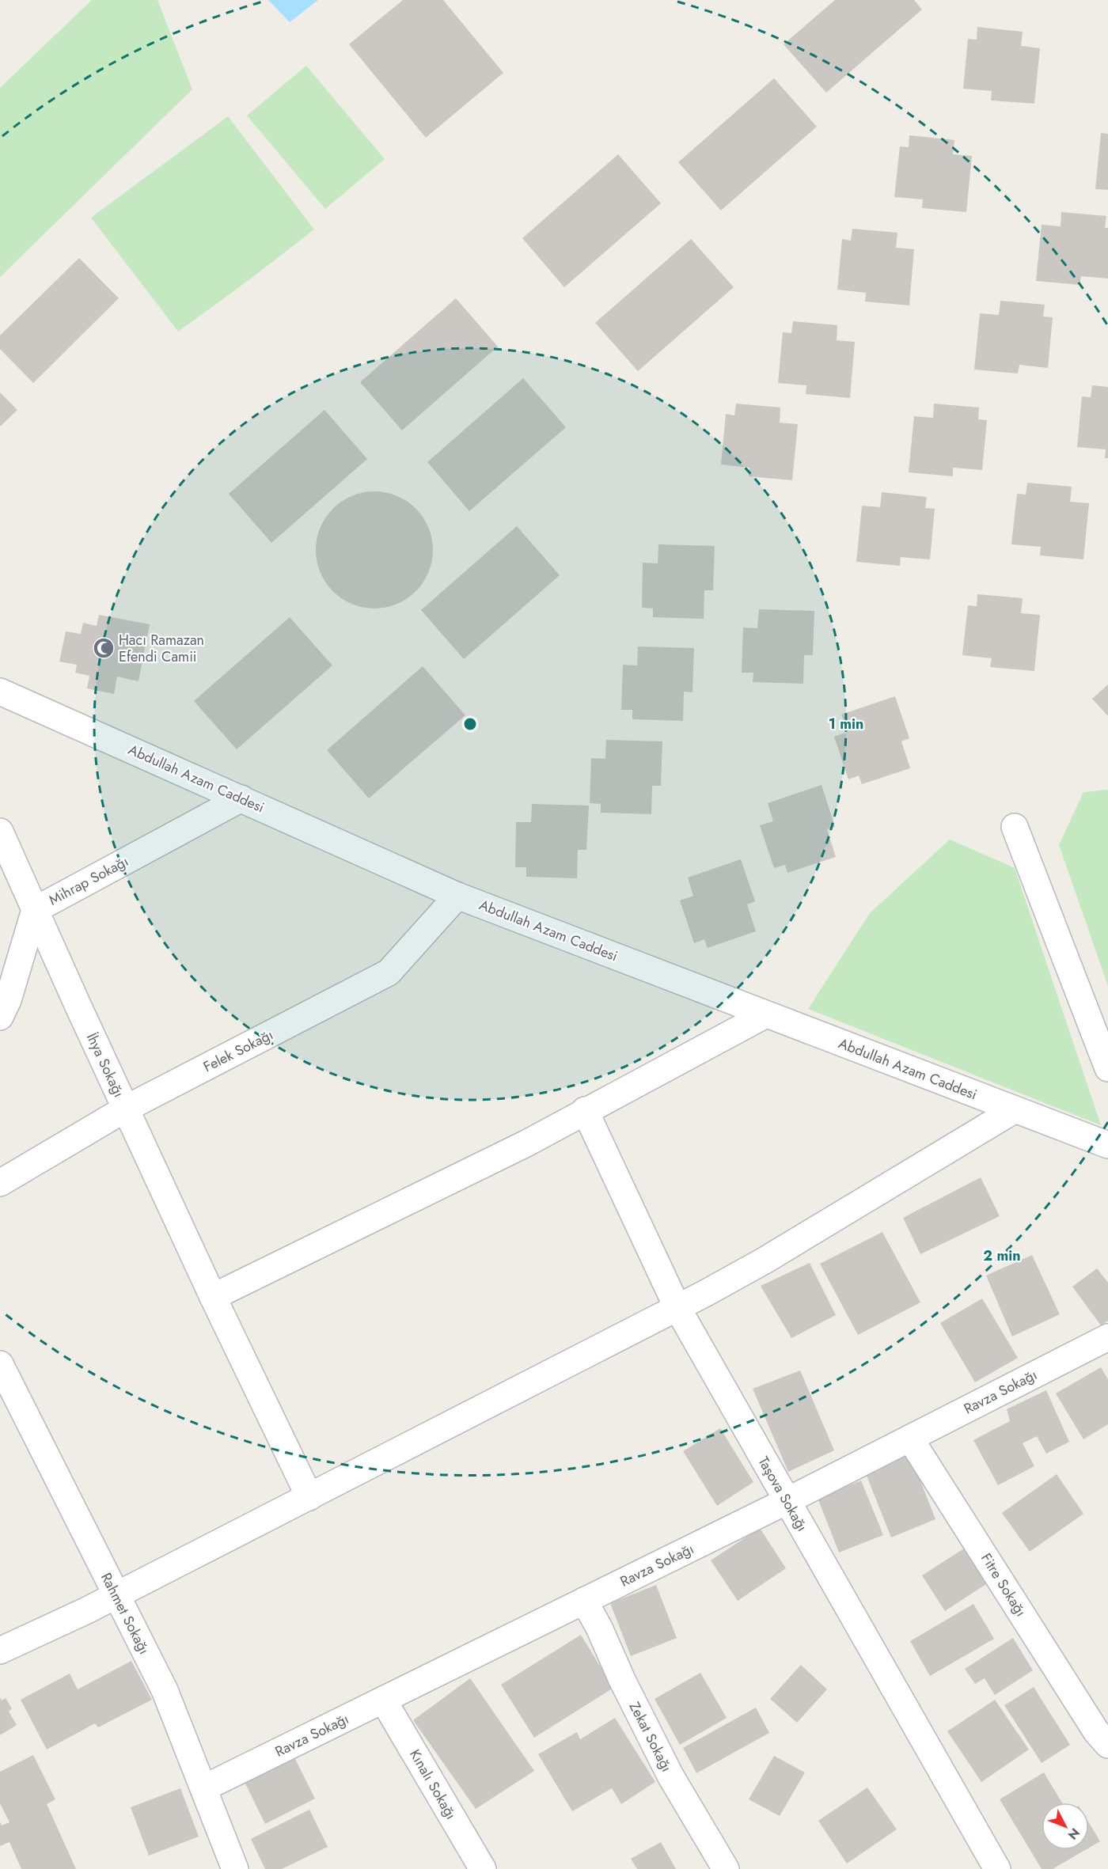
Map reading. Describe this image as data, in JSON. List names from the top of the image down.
{
  "streets": {
    "street": [
      "Abdullah Azam Caddesi",
      "Mihrap Sokağı",
      "Felek Sokağı",
      "İhya Sokağı",
      "Ravza Sokağı",
      "Taşova Sokağı",
      "Fitre Sokağı",
      "Rahmet Sokağı",
      "Zekat Sokağı",
      "Kınalı Sokağı"
    ]
  },
  "crossings": [
    ["Abdullah Azam Caddesi", "Mihrap Sokağı"],
    ["Abdullah Azam Caddesi", "Felek Sokağı"],
    ["Mihrap Sokağı", "İhya Sokağı"],
    ["Felek Sokağı", "İhya Sokağı"],
    ["Ravza Sokağı", "Taşova Sokağı"],
    ["Ravza Sokağı", "Fitre Sokağı"],
    ["Ravza Sokağı", "Rahmet Sokağı"],
    ["Ravza Sokağı", "Zekat Sokağı"],
    ["Ravza Sokağı", "Kınalı Sokağı"]
  ],
  "places": {
    "mosque": ["Hacı Ramazan Efendi Camii"]
  },
  "north": "bottom right",
  "rings": ["1 min", "2 min"]
}
